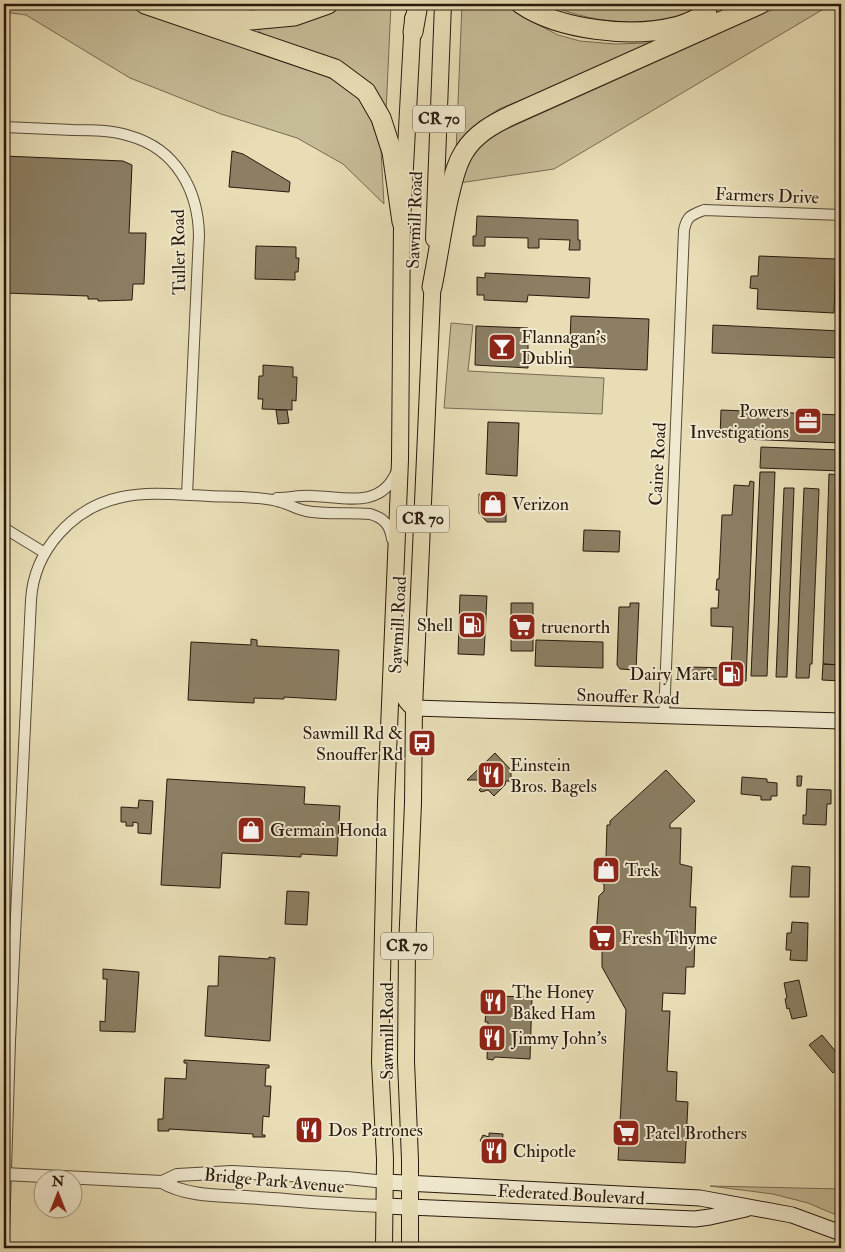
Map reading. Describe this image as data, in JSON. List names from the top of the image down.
{
  "streets": {
    "main road": [
      "CR 70",
      "Sawmill Road",
      "Snouffer Road",
      "Federated Boulevard"
    ],
    "street": [
      "Farmers Drive",
      "Tuller Road",
      "Caine Road",
      "Bridge Park Avenue"
    ]
  },
  "crossings": [
    ["Farmers Drive", "Caine Road"],
    ["Sawmill Road", "Snouffer Road"],
    ["Sawmill Road", "Bridge Park Avenue"],
    ["Sawmill Road", "Federated Boulevard"],
    ["Caine Road", "Snouffer Road"],
    ["Bridge Park Avenue", "Federated Boulevard"]
  ],
  "places": {
    "bar": ["Flannagan's Dublin"],
    "office": ["Powers Investigations"],
    "shop": ["Verizon", "Germain Honda", "Trek"],
    "fuel station": ["Shell", "Dairy Mart"],
    "supermarket": ["truenorth", "Fresh Thyme", "Patel Brothers"],
    "bus stop": ["Sawmill Rd & Snouffer Rd"],
    "restaurant": [
      "Einstein Bros. Bagels",
      "The Honey Baked Ham",
      "Jimmy John's",
      "Dos Patrones",
      "Chipotle"
    ]
  },
  "north": "top"
}
